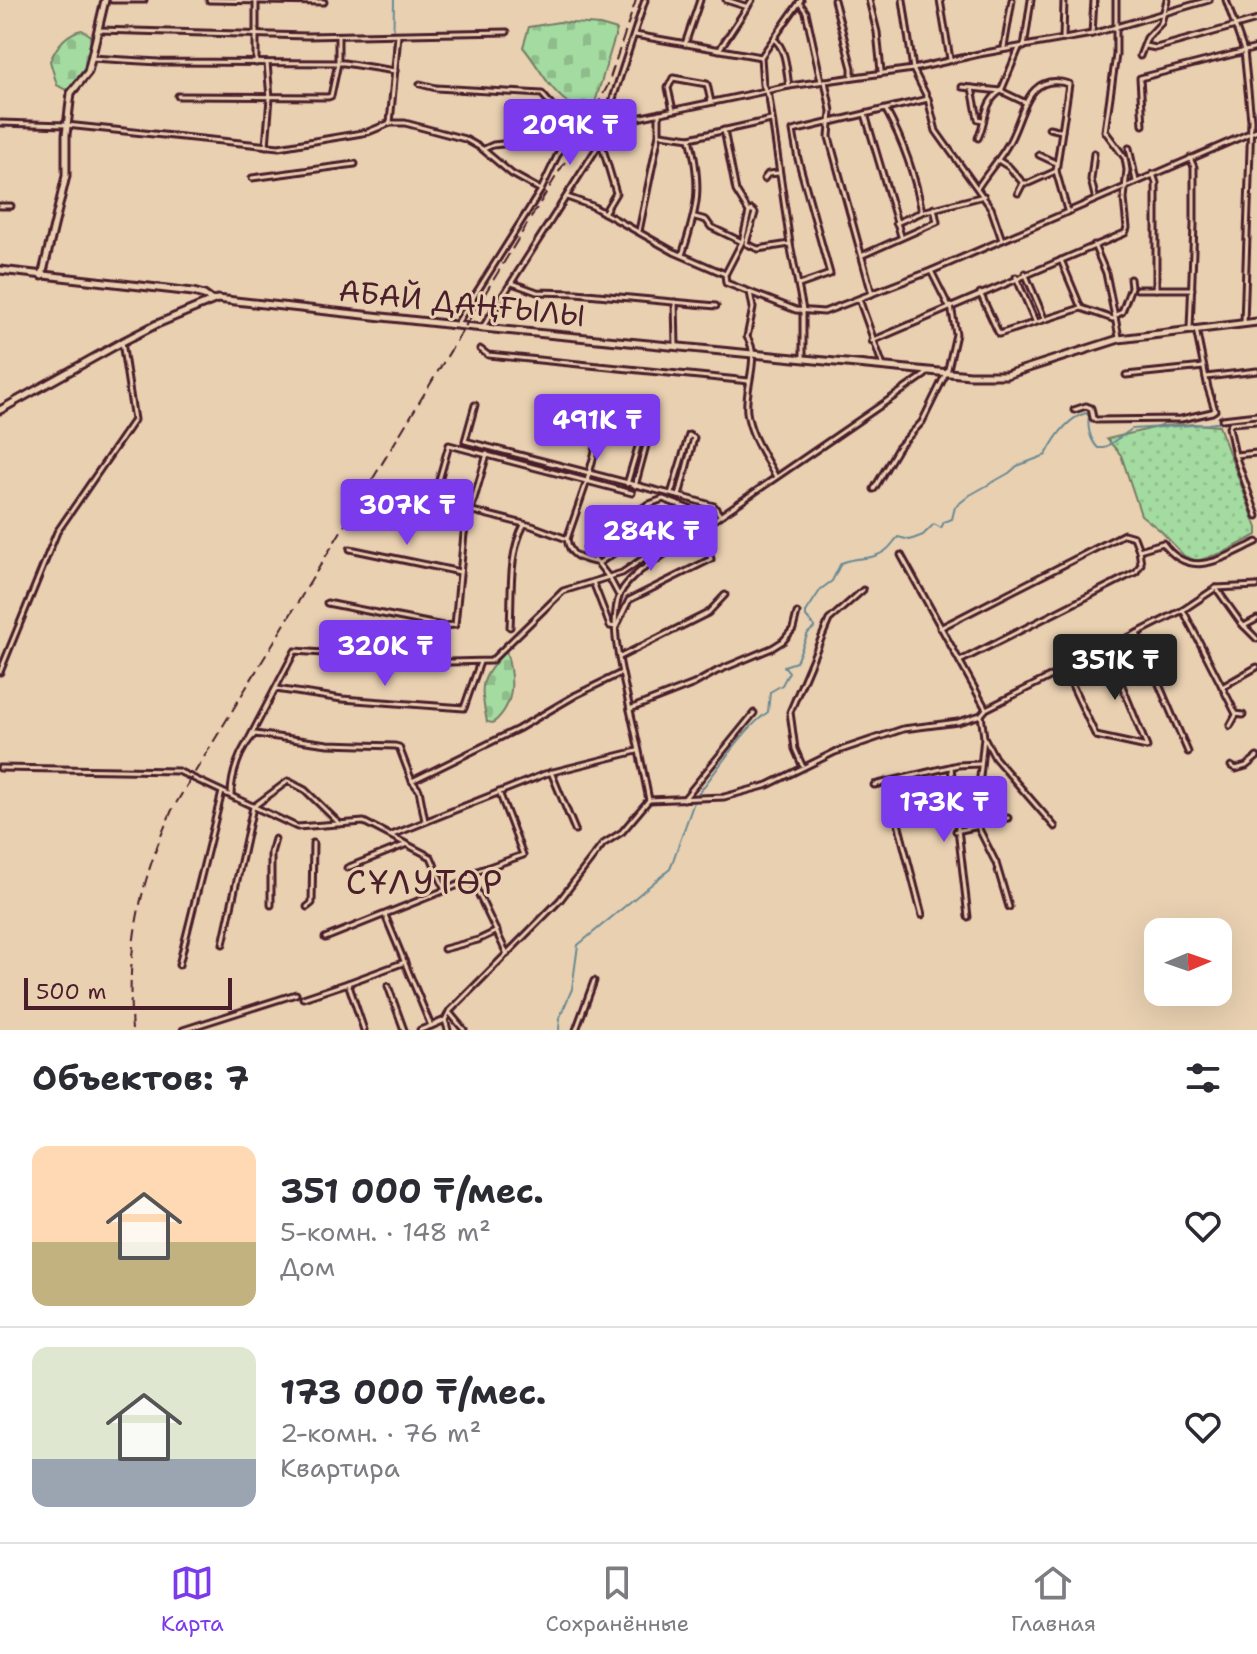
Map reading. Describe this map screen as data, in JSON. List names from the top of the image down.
{
  "streets": {
    "street": ["АБАЙ ДАҢҒЫЛЫ"]
  },
  "districts": ["СҰЛУТӨР"],
  "scale_bar": "500 m",
  "north": "right",
  "page": {
    "price": [
      "209K ₸",
      "491K ₸",
      "307K ₸",
      "284K ₸",
      "320K ₸",
      "351K ₸",
      "173K ₸"
    ],
    "scale": "500 m",
    "heading": "Объектов: 7",
    "list": [
      {
        "name": "351 000 ₸/мес.",
        "note": "5-комн. · 148 m² · Дом"
      },
      {
        "name": "173 000 ₸/мес.",
        "note": "2-комн. · 76 m² · Квартира"
      }
    ],
    "tabs": ["Карта", "Сохранённые", "Главная"]
  }
}
